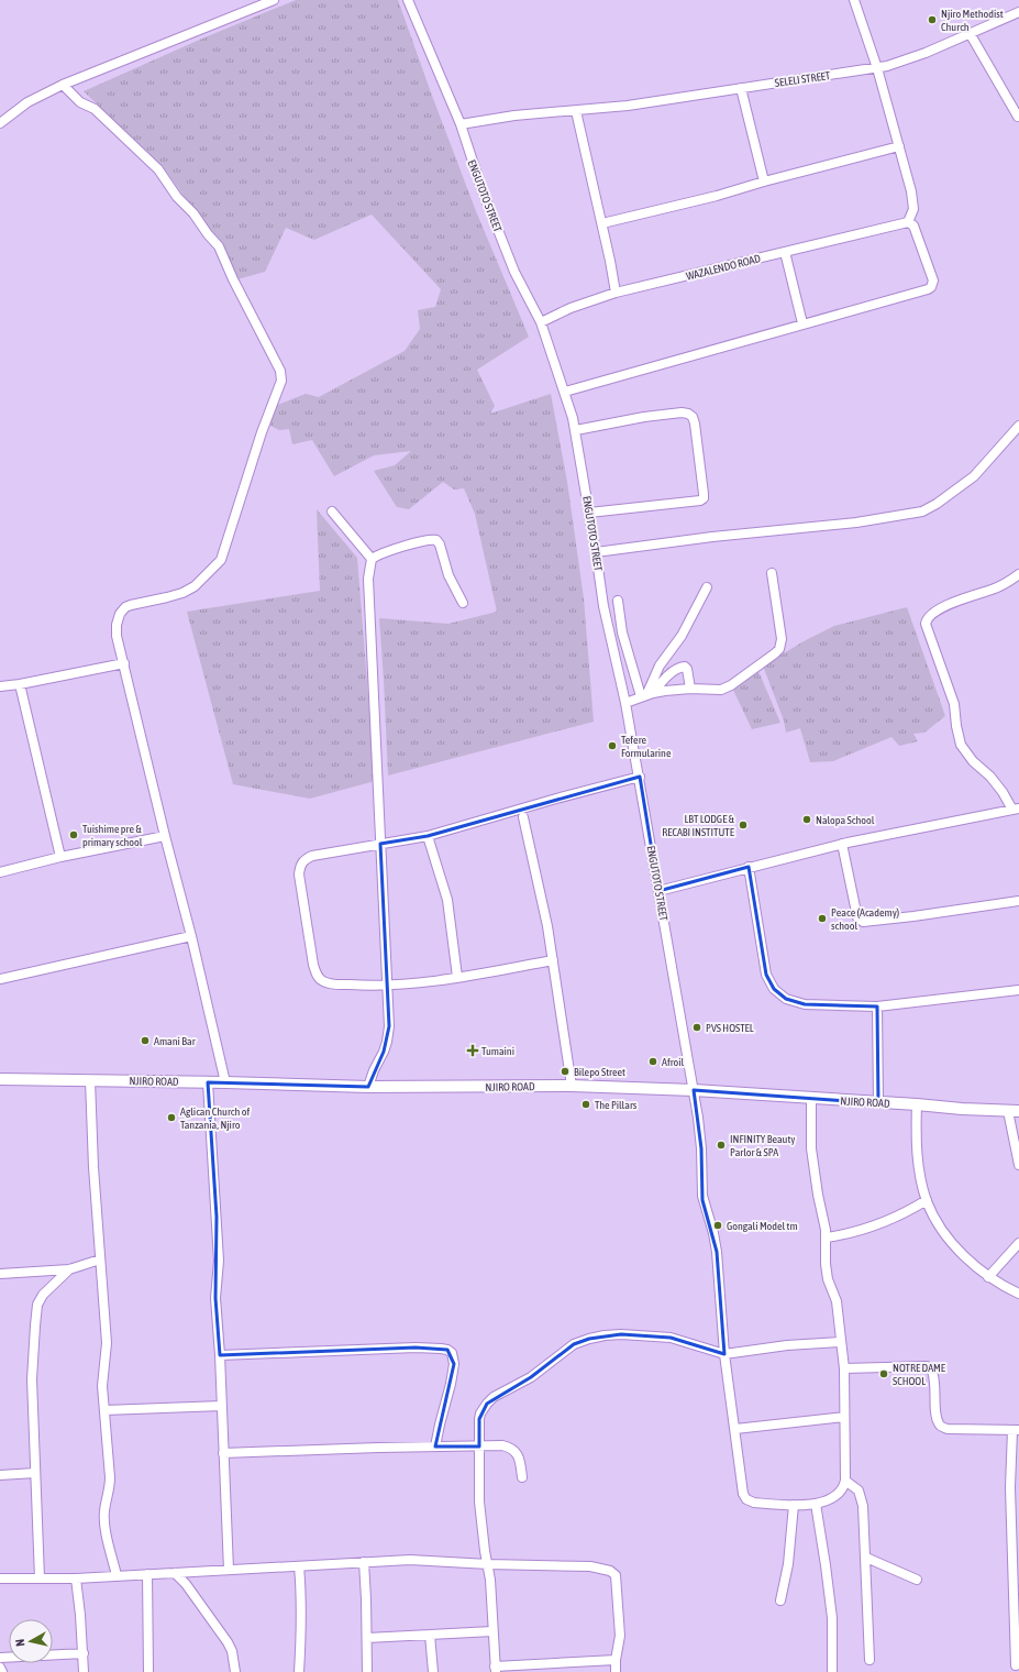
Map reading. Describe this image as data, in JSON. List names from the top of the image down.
{
  "streets": {
    "street": [
      "SELELI STREET",
      "ENGUTOTO STREET",
      "WAZALENDO ROAD",
      "NJIRO ROAD"
    ]
  },
  "crossings": [
    ["SELELI STREET", "ENGUTOTO STREET"],
    ["ENGUTOTO STREET", "WAZALENDO ROAD"],
    ["ENGUTOTO STREET", "NJIRO ROAD"]
  ],
  "places": {
    "other": [
      "Njiro Methodist Church",
      "Tefere Formularine",
      "Nalopa School",
      "LBT LODGE & RECABI INSTITUTE",
      "Tuishime pre & primary school",
      "Peace (Academy) school",
      "PVS HOSTEL",
      "Amani Bar",
      "Afroil",
      "Bilepo Street",
      "The Pillars",
      "Aglican Church of Tanzania, Njiro",
      "INFINITY Beauty Parlor & SPA",
      "Gongali Model tm",
      "NOTRE DAME SCHOOL"
    ],
    "health": ["Tumaini"]
  },
  "north": "left"
}
